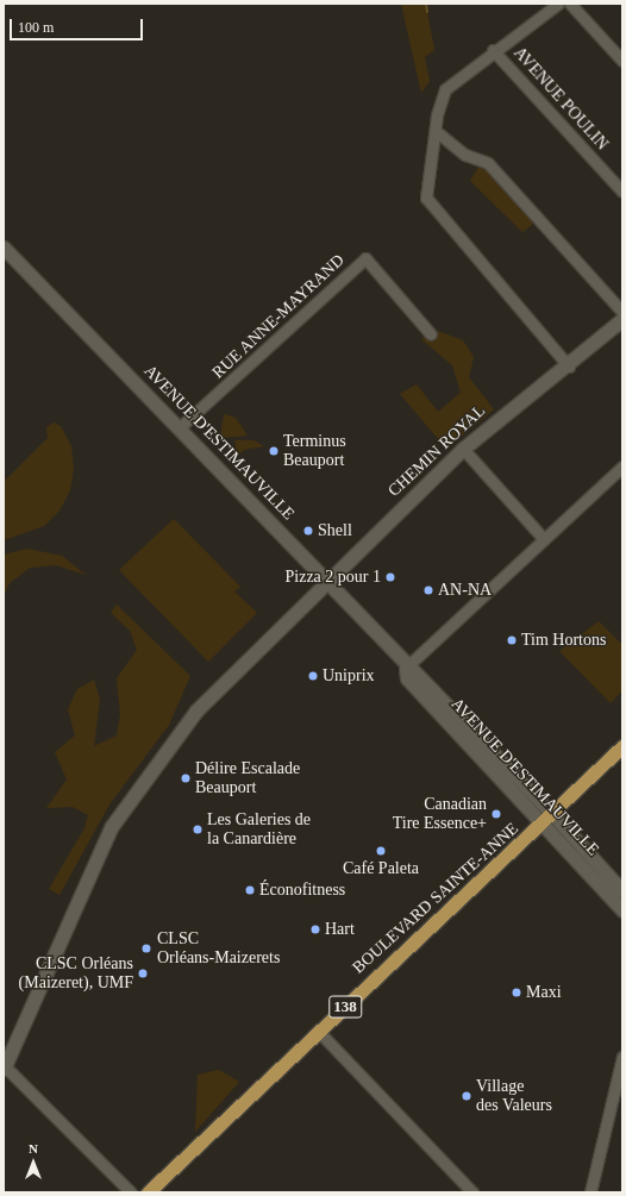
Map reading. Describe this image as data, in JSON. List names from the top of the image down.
{
  "streets": {
    "main road": [
      "AVENUE D'ESTIMAUVILLE",
      "CHEMIN ROYAL",
      "BOULEVARD SAINTE-ANNE",
      "138"
    ],
    "street": ["AVENUE POULIN", "RUE ANNE-MAYRAND"]
  },
  "crossings": [
    ["RUE ANNE-MAYRAND", "AVENUE D'ESTIMAUVILLE"],
    ["AVENUE D'ESTIMAUVILLE", "CHEMIN ROYAL"],
    ["AVENUE D'ESTIMAUVILLE", "BOULEVARD SAINTE-ANNE"]
  ],
  "places": [
    "Terminus Beauport",
    "Shell",
    "Pizza 2 pour 1",
    "AN-NA",
    "Tim Hortons",
    "Uniprix",
    "Délire Escalade Beauport",
    "Canadian Tire Essence+",
    "Les Galeries de la Canardière",
    "Café Paleta",
    "Éconofitness",
    "Hart",
    "CLSC Orléans-Maizerets",
    "CLSC Orléans (Maizeret), UMF",
    "Maxi",
    "Village des Valeurs"
  ],
  "scale_bar": "100 m",
  "north": "top"
}
